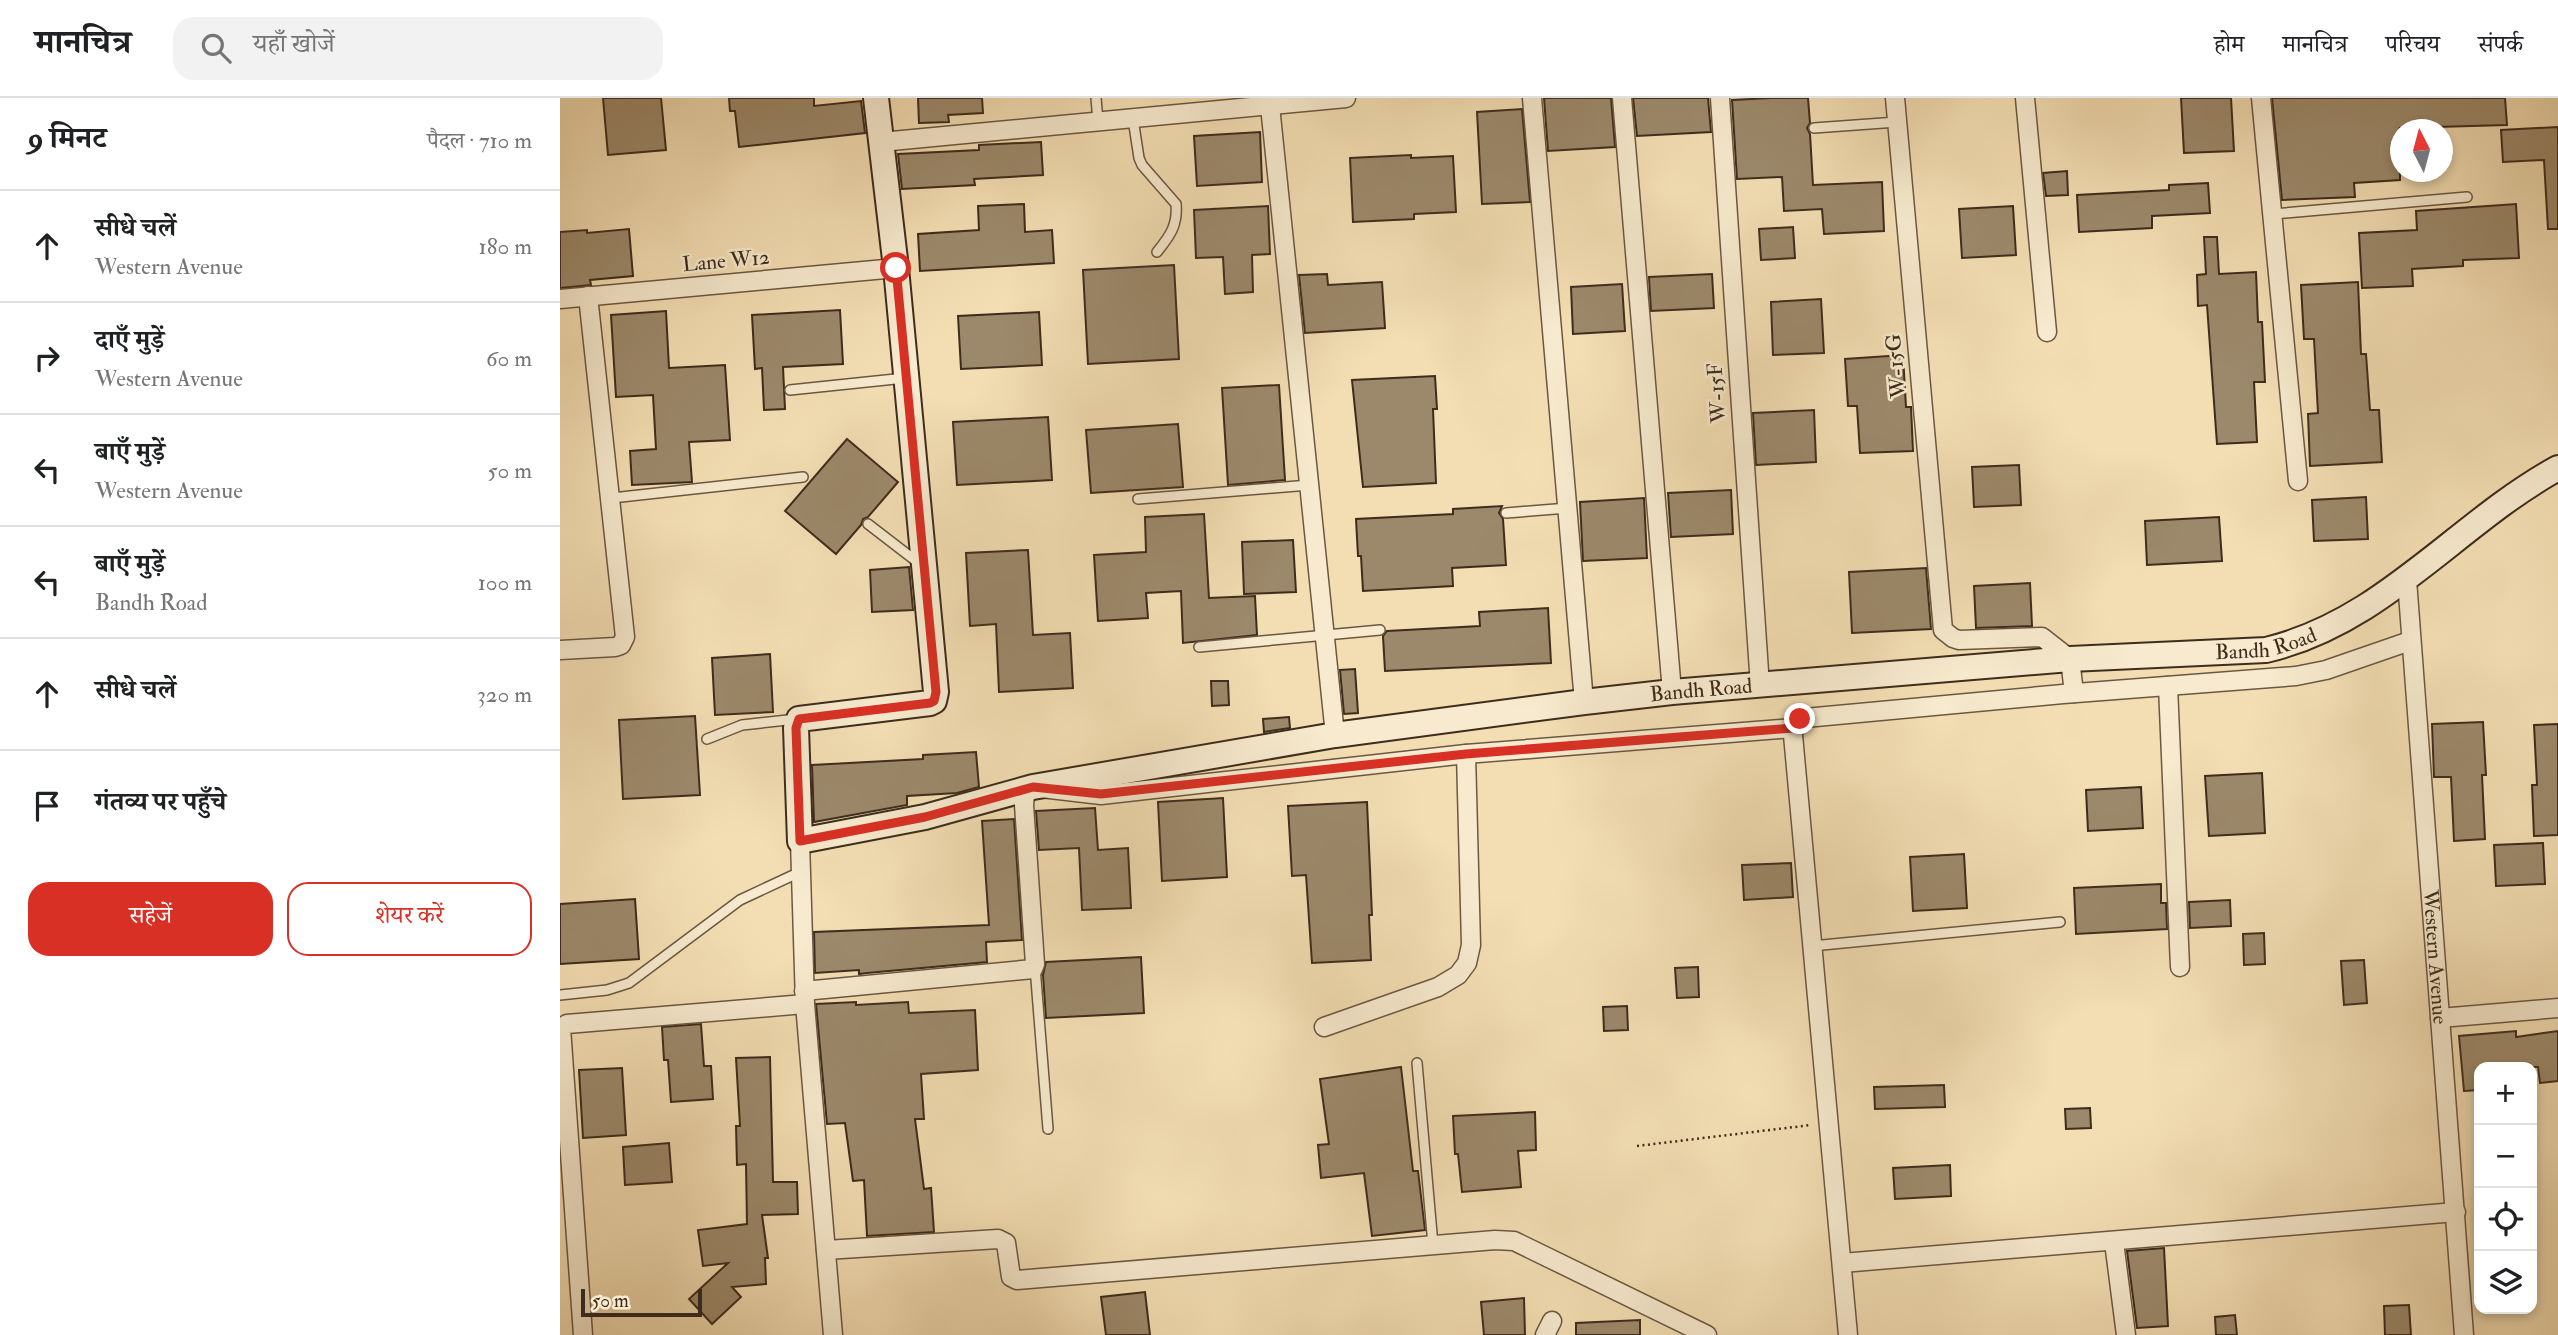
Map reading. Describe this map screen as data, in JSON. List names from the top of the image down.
{
  "streets": {
    "street": [
      "Lane W12",
      "W-15G",
      "W-15F",
      "Bandh Road",
      "Western Avenue"
    ]
  },
  "crossings": [
    ["W-15G", "Bandh Road"],
    ["W-15F", "Bandh Road"],
    ["Bandh Road", "Western Avenue"]
  ],
  "scale_bar": "50 m",
  "north": "top",
  "page": {
    "header": "मानचित्र",
    "search": "यहाँ खोजें",
    "nav": [
      "होम",
      "मानचित्र",
      "परिचय",
      "संपर्क"
    ],
    "heading": ["9 मिनट", "पैदल · 710 m"],
    "list": [
      ["सीधे चलें", "Western Avenue", "180 m"],
      ["दाएँ मुड़ें", "Western Avenue", "60 m"],
      ["बाएँ मुड़ें", "Western Avenue", "50 m"],
      ["बाएँ मुड़ें", "Bandh Road", "100 m"],
      ["सीधे चलें", "320 m"],
      "गंतव्य पर पहुँचे"
    ],
    "buttons": ["सहेजें", "शेयर करें"],
    "map_buttons": ["+", "−"],
    "scale": "50 m"
  }
}
